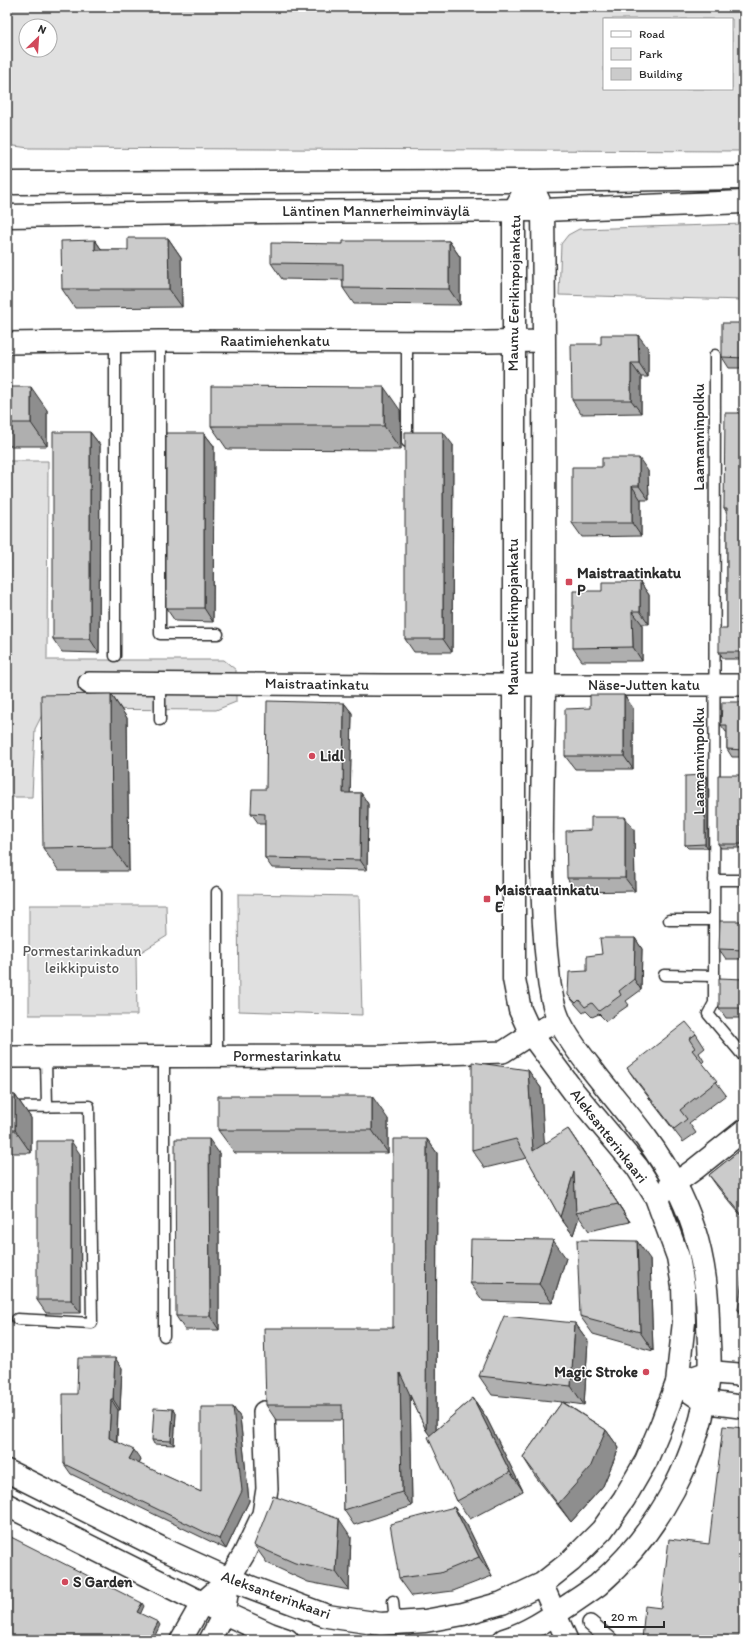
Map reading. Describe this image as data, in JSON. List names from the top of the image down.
{
  "streets": {
    "street": [
      "Läntinen Mannerheiminväylä",
      "Maunu Eerikinpojankatu",
      "Raatimiehenkatu",
      "Maistraatinkatu",
      "Näse-Jutten katu",
      "Pormestarinkatu",
      "Aleksanterinkaari"
    ],
    "lane": ["Laamanninpolku"]
  },
  "crossings": [
    ["Läntinen Mannerheiminväylä", "Maunu Eerikinpojankatu"],
    ["Maunu Eerikinpojankatu", "Raatimiehenkatu"],
    ["Maunu Eerikinpojankatu", "Maistraatinkatu"],
    ["Maunu Eerikinpojankatu", "Näse-Jutten katu"],
    ["Maunu Eerikinpojankatu", "Pormestarinkatu"],
    ["Maunu Eerikinpojankatu", "Aleksanterinkaari"],
    ["Laamanninpolku", "Näse-Jutten katu"],
    ["Maistraatinkatu", "Näse-Jutten katu"],
    ["Pormestarinkatu", "Aleksanterinkaari"]
  ],
  "parks": ["Pormestarinkadun leikkipuisto"],
  "places": {
    "transit": ["Maistraatinkatu P", "Maistraatinkatu E"],
    "other": ["Lidl", "Magic Stroke", "S Garden"]
  },
  "legend": ["Road", "Park", "Building"],
  "scale_bar": "20 m",
  "north": "top right"
}
